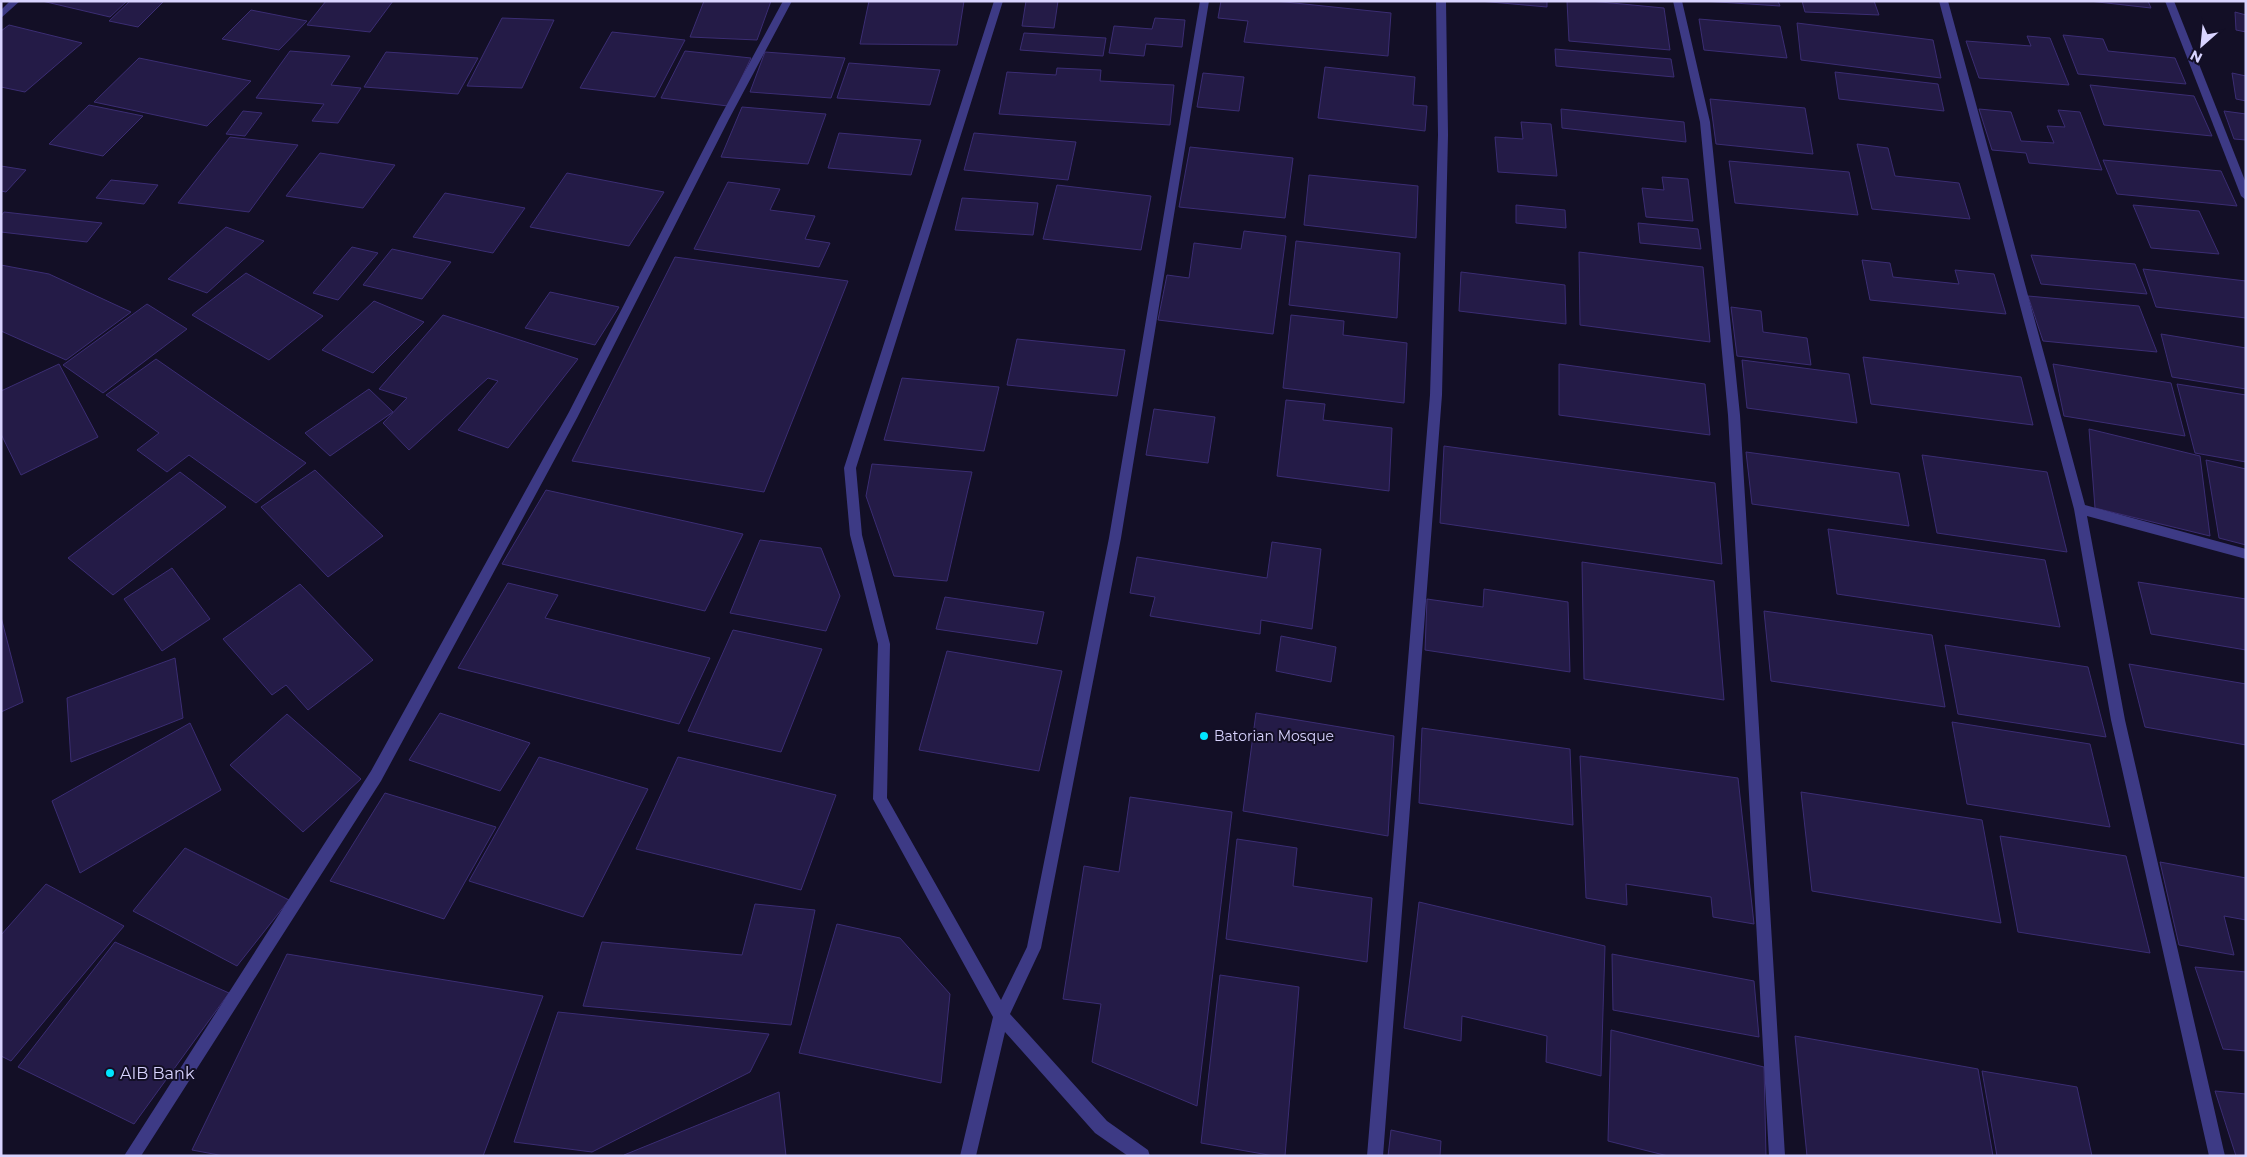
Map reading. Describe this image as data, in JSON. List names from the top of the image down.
{
  "places": ["Batorian Mosque", "AIB Bank"],
  "north": "bottom left"
}
